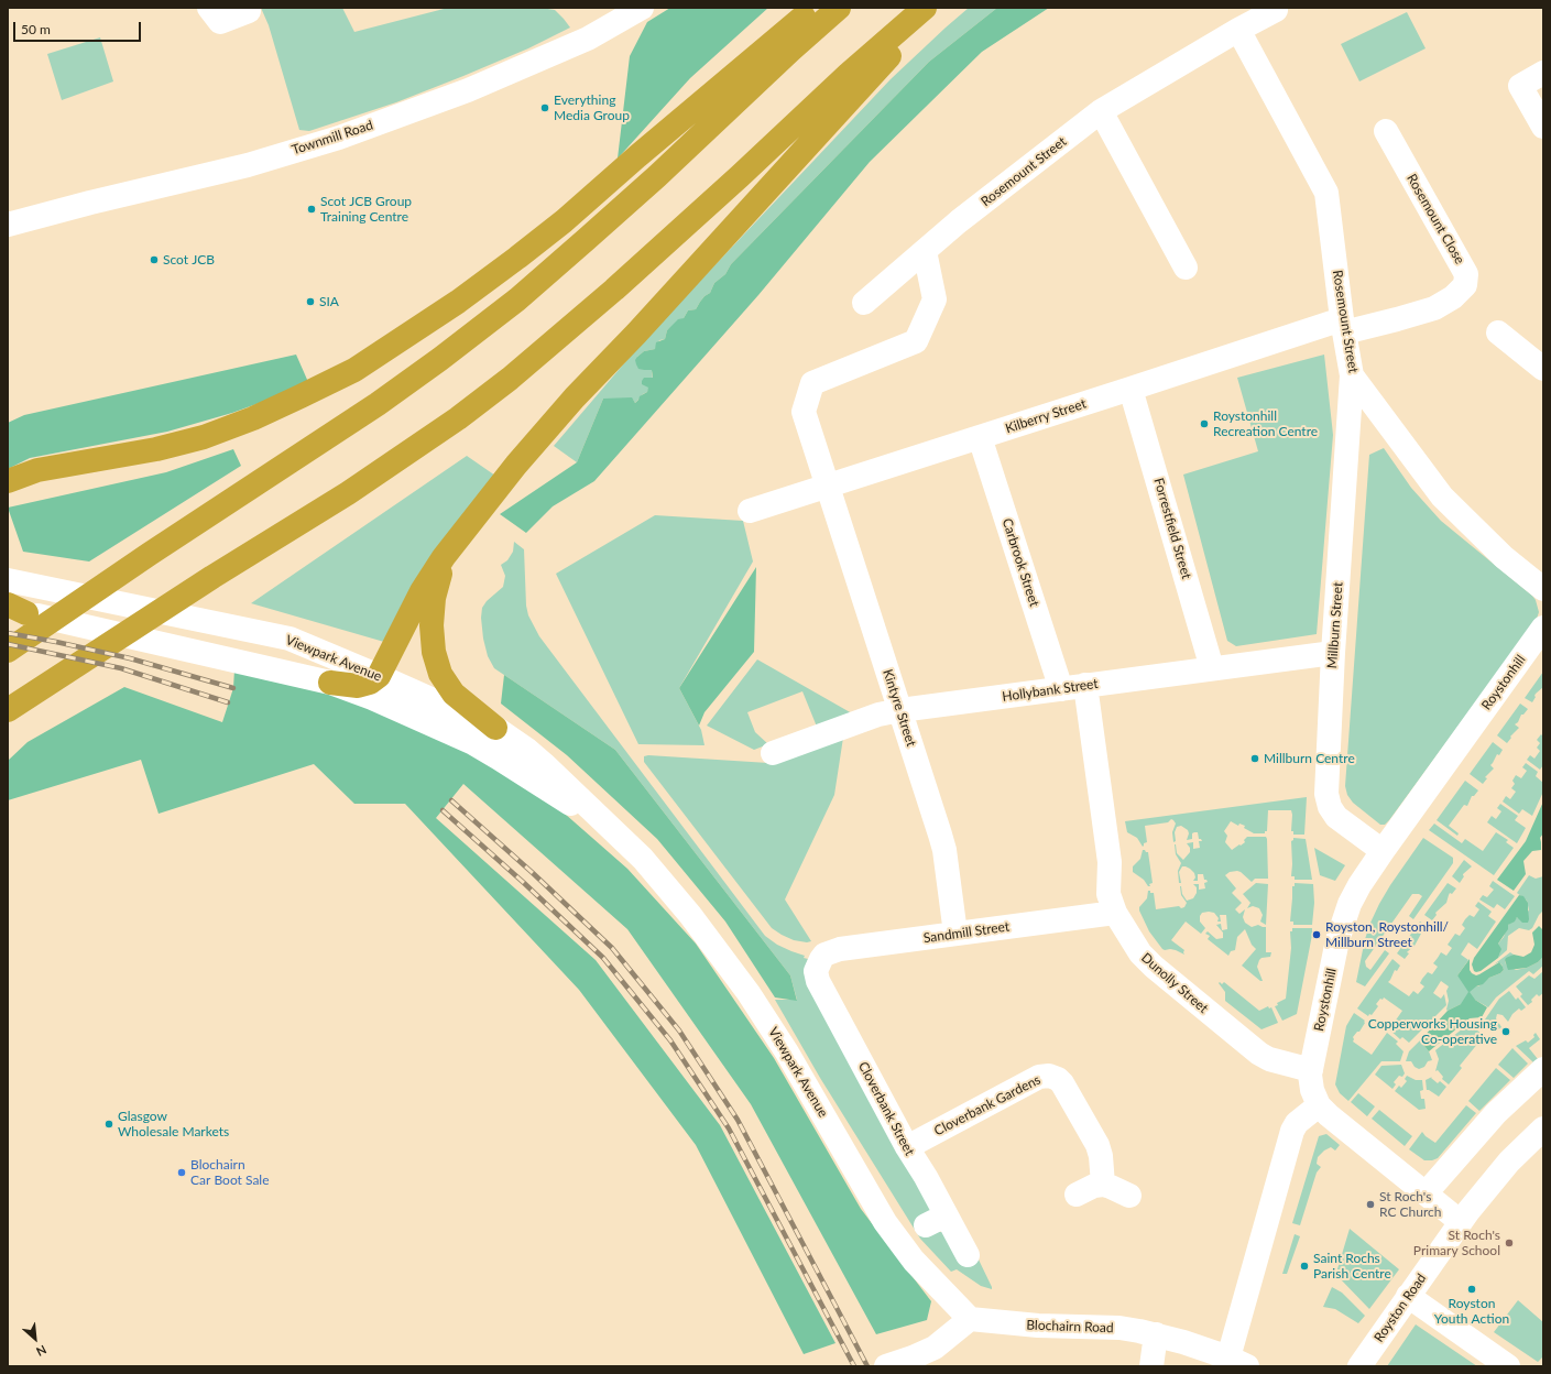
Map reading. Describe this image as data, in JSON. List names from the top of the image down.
{
  "streets": {
    "street": [
      "Townmill Road",
      "Rosemount Street",
      "Rosemount Close",
      "Kilberry Street",
      "Forrestfield Street",
      "Carbrook Street",
      "Millburn Street",
      "Viewpark Avenue",
      "Roystonhill",
      "Hollybank Street",
      "Kintyre Street",
      "Sandmill Street",
      "Dunolly Street",
      "Cloverbank Gardens",
      "Cloverbank Street",
      "Royston Road",
      "Blochairn Road"
    ]
  },
  "crossings": [
    ["Rosemount Street", "Rosemount Close"],
    ["Rosemount Street", "Kilberry Street"],
    ["Rosemount Street", "Millburn Street"],
    ["Rosemount Close", "Kilberry Street"],
    ["Kilberry Street", "Forrestfield Street"],
    ["Kilberry Street", "Carbrook Street"],
    ["Kilberry Street", "Kintyre Street"],
    ["Forrestfield Street", "Hollybank Street"],
    ["Carbrook Street", "Hollybank Street"],
    ["Millburn Street", "Roystonhill"],
    ["Millburn Street", "Hollybank Street"],
    ["Viewpark Avenue", "Blochairn Road"],
    ["Roystonhill", "Dunolly Street"],
    ["Hollybank Street", "Kintyre Street"],
    ["Hollybank Street", "Dunolly Street"],
    ["Kintyre Street", "Sandmill Street"],
    ["Sandmill Street", "Dunolly Street"],
    ["Sandmill Street", "Cloverbank Street"],
    ["Cloverbank Gardens", "Cloverbank Street"]
  ],
  "places": [
    "Everything Media Group",
    "Scot JCB Group Training Centre",
    "Scot JCB",
    "SIA",
    "Roystonhill Recreation Centre",
    "Millburn Centre",
    "Royston, Roystonhill/ Millburn Street",
    "Copperworks Housing Co-operative",
    "Glasgow Wholesale Markets",
    "Blochairn Car Boot Sale",
    "St Roch's RC Church",
    "St Roch's Primary School",
    "Saint Rochs Parish Centre",
    "Royston Youth Action"
  ],
  "scale_bar": "50 m",
  "north": "bottom right"
}
